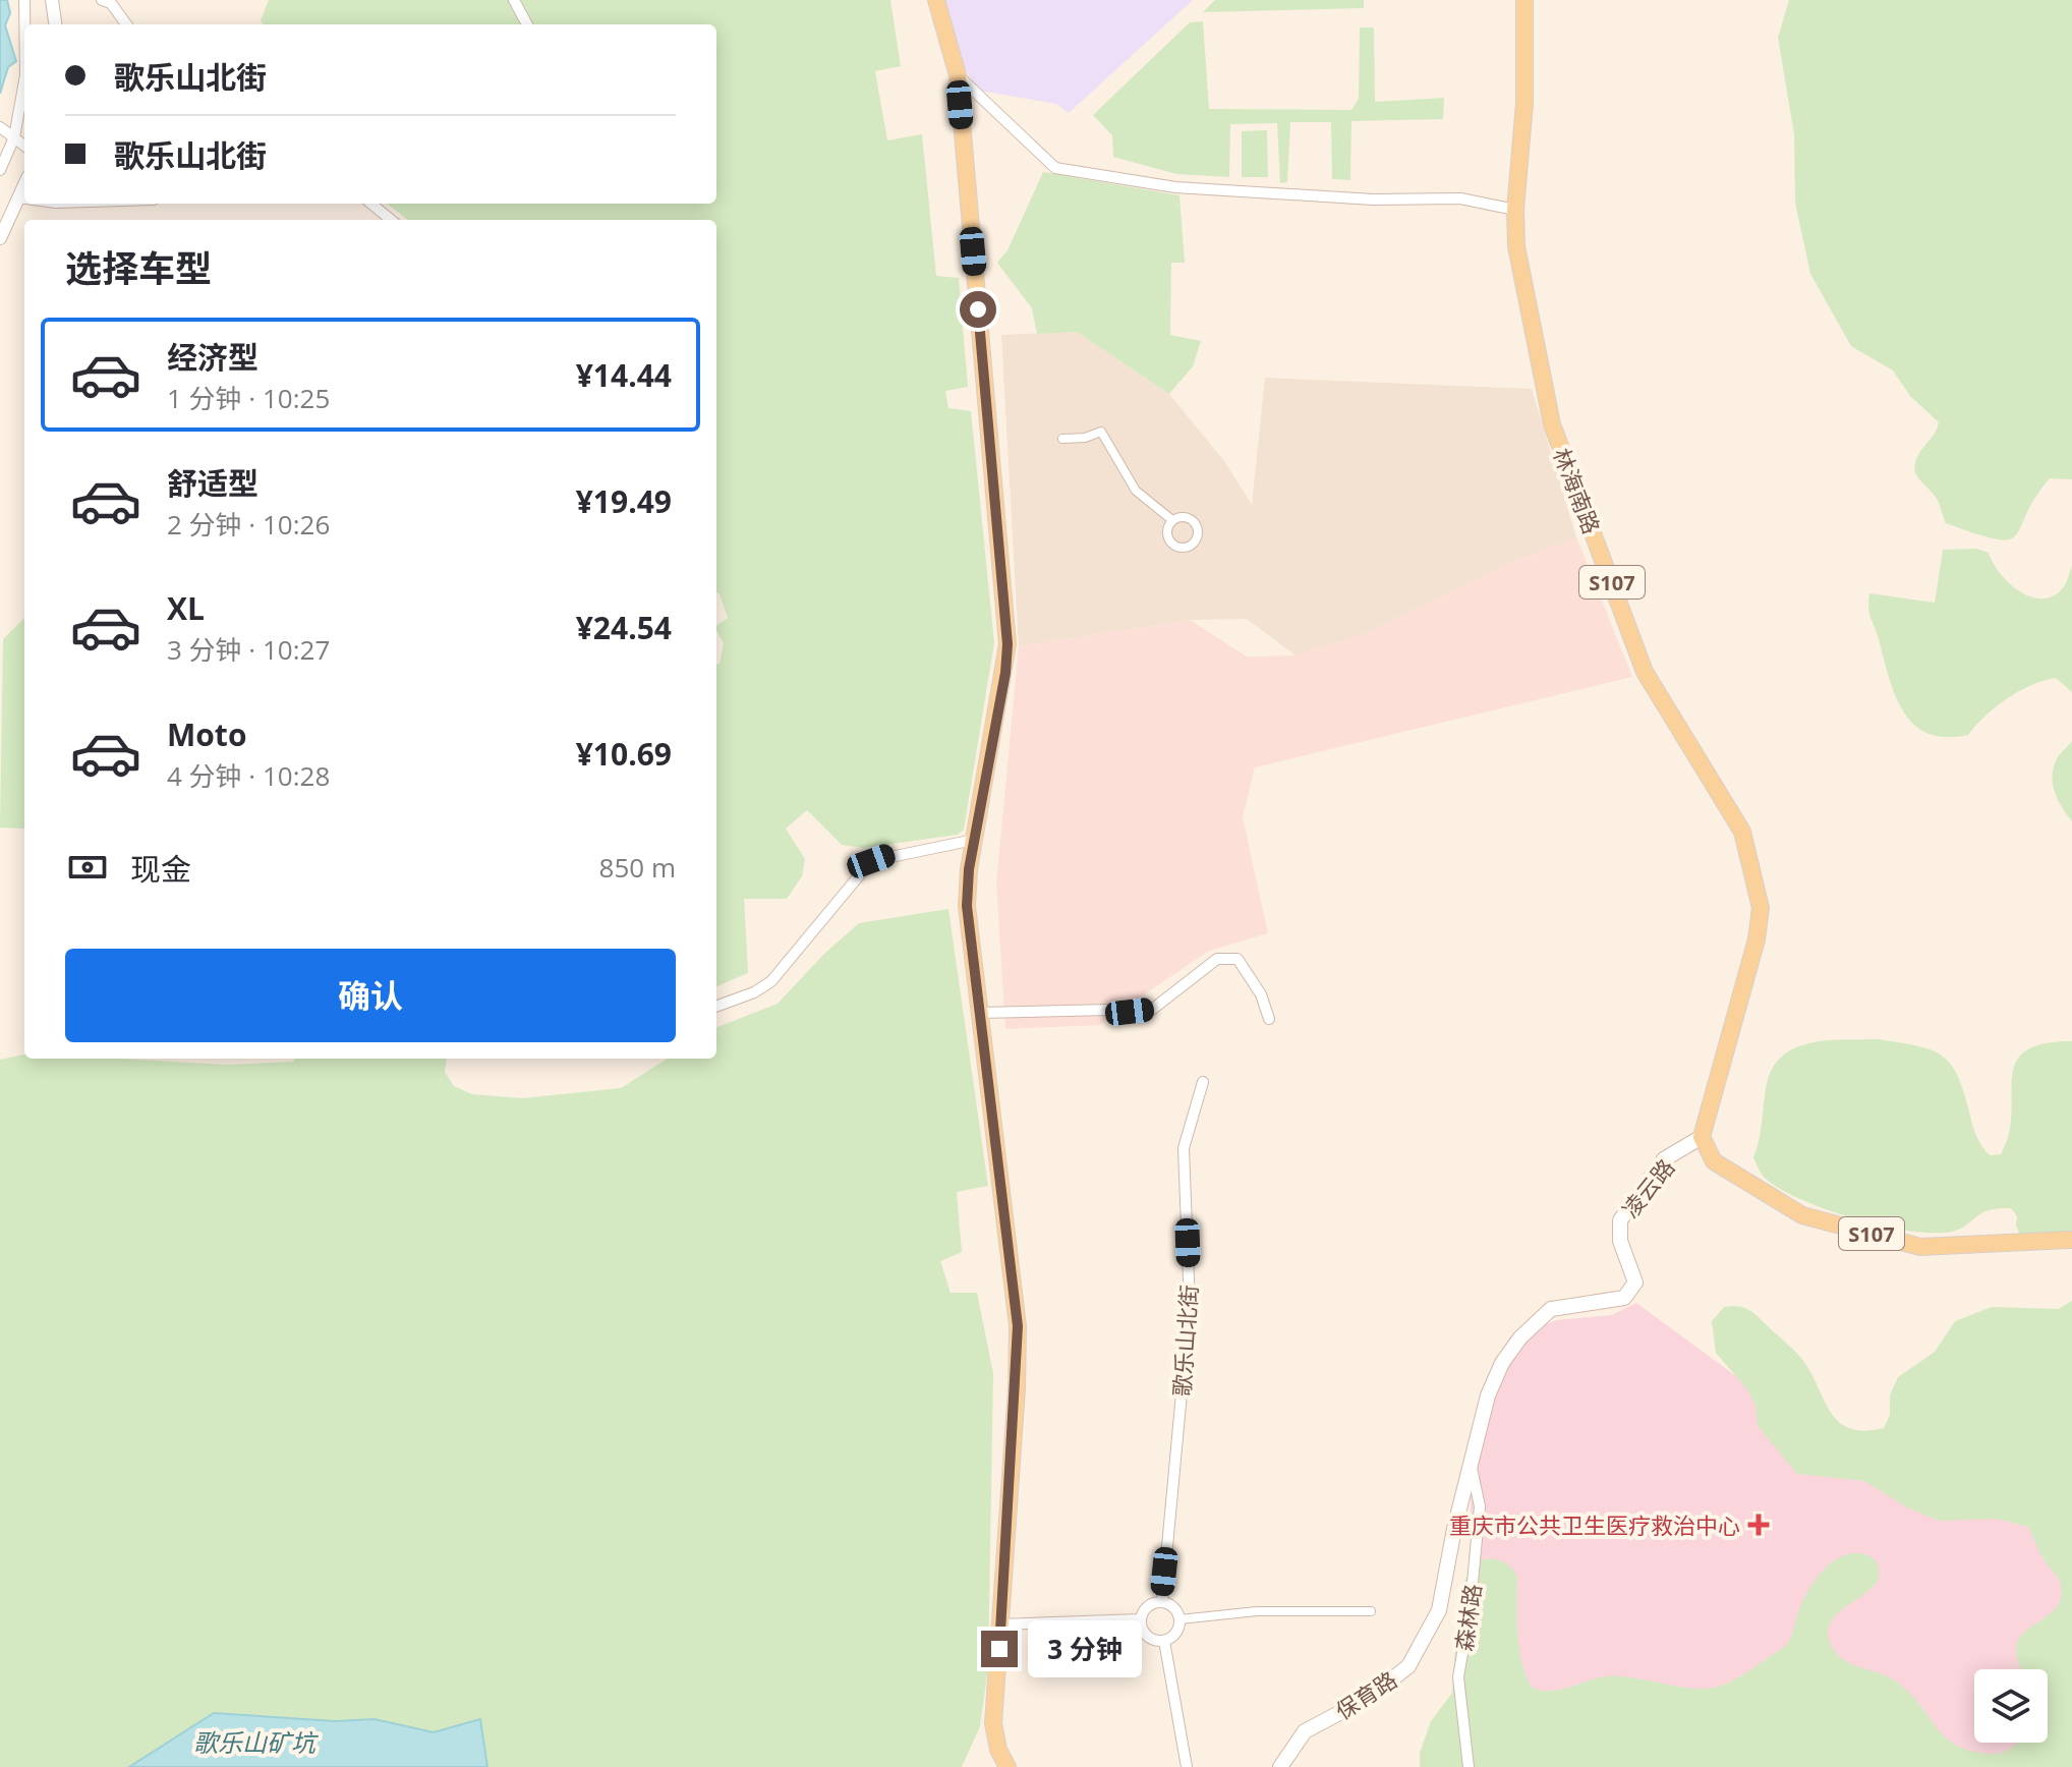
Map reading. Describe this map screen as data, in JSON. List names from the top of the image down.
{
  "streets": {
    "main road": [
      "林海南路",
      "S107",
      "凌云路",
      "保育路"
    ],
    "street": ["歌乐山北街", "森林路"]
  },
  "crossings": [
    ["林海南路", "S107"],
    ["林海南路", "凌云路"],
    ["S107", "凌云路"],
    ["凌云路", "森林路"],
    ["凌云路", "保育路"],
    ["森林路", "保育路"]
  ],
  "water": ["歌乐山矿坑"],
  "places": {
    "health": ["重庆市公共卫生医疗救治中心"]
  },
  "page": {
    "banner": ["歌乐山北街", "歌乐山北街"],
    "heading": "选择车型",
    "list": [
      {
        "name": "经济型",
        "note": "1 分钟 · 10:25",
        "value": "¥14.44"
      },
      {
        "name": "舒适型",
        "note": "2 分钟 · 10:26",
        "value": "¥19.49"
      },
      {
        "name": "XL",
        "note": "3 分钟 · 10:27",
        "value": "¥24.54"
      },
      {
        "name": "Moto",
        "note": "4 分钟 · 10:28",
        "value": "¥10.69"
      }
    ],
    "pay": ["现金", "850 m"],
    "buttons": "确认",
    "bubble": "3 分钟"
  }
}
